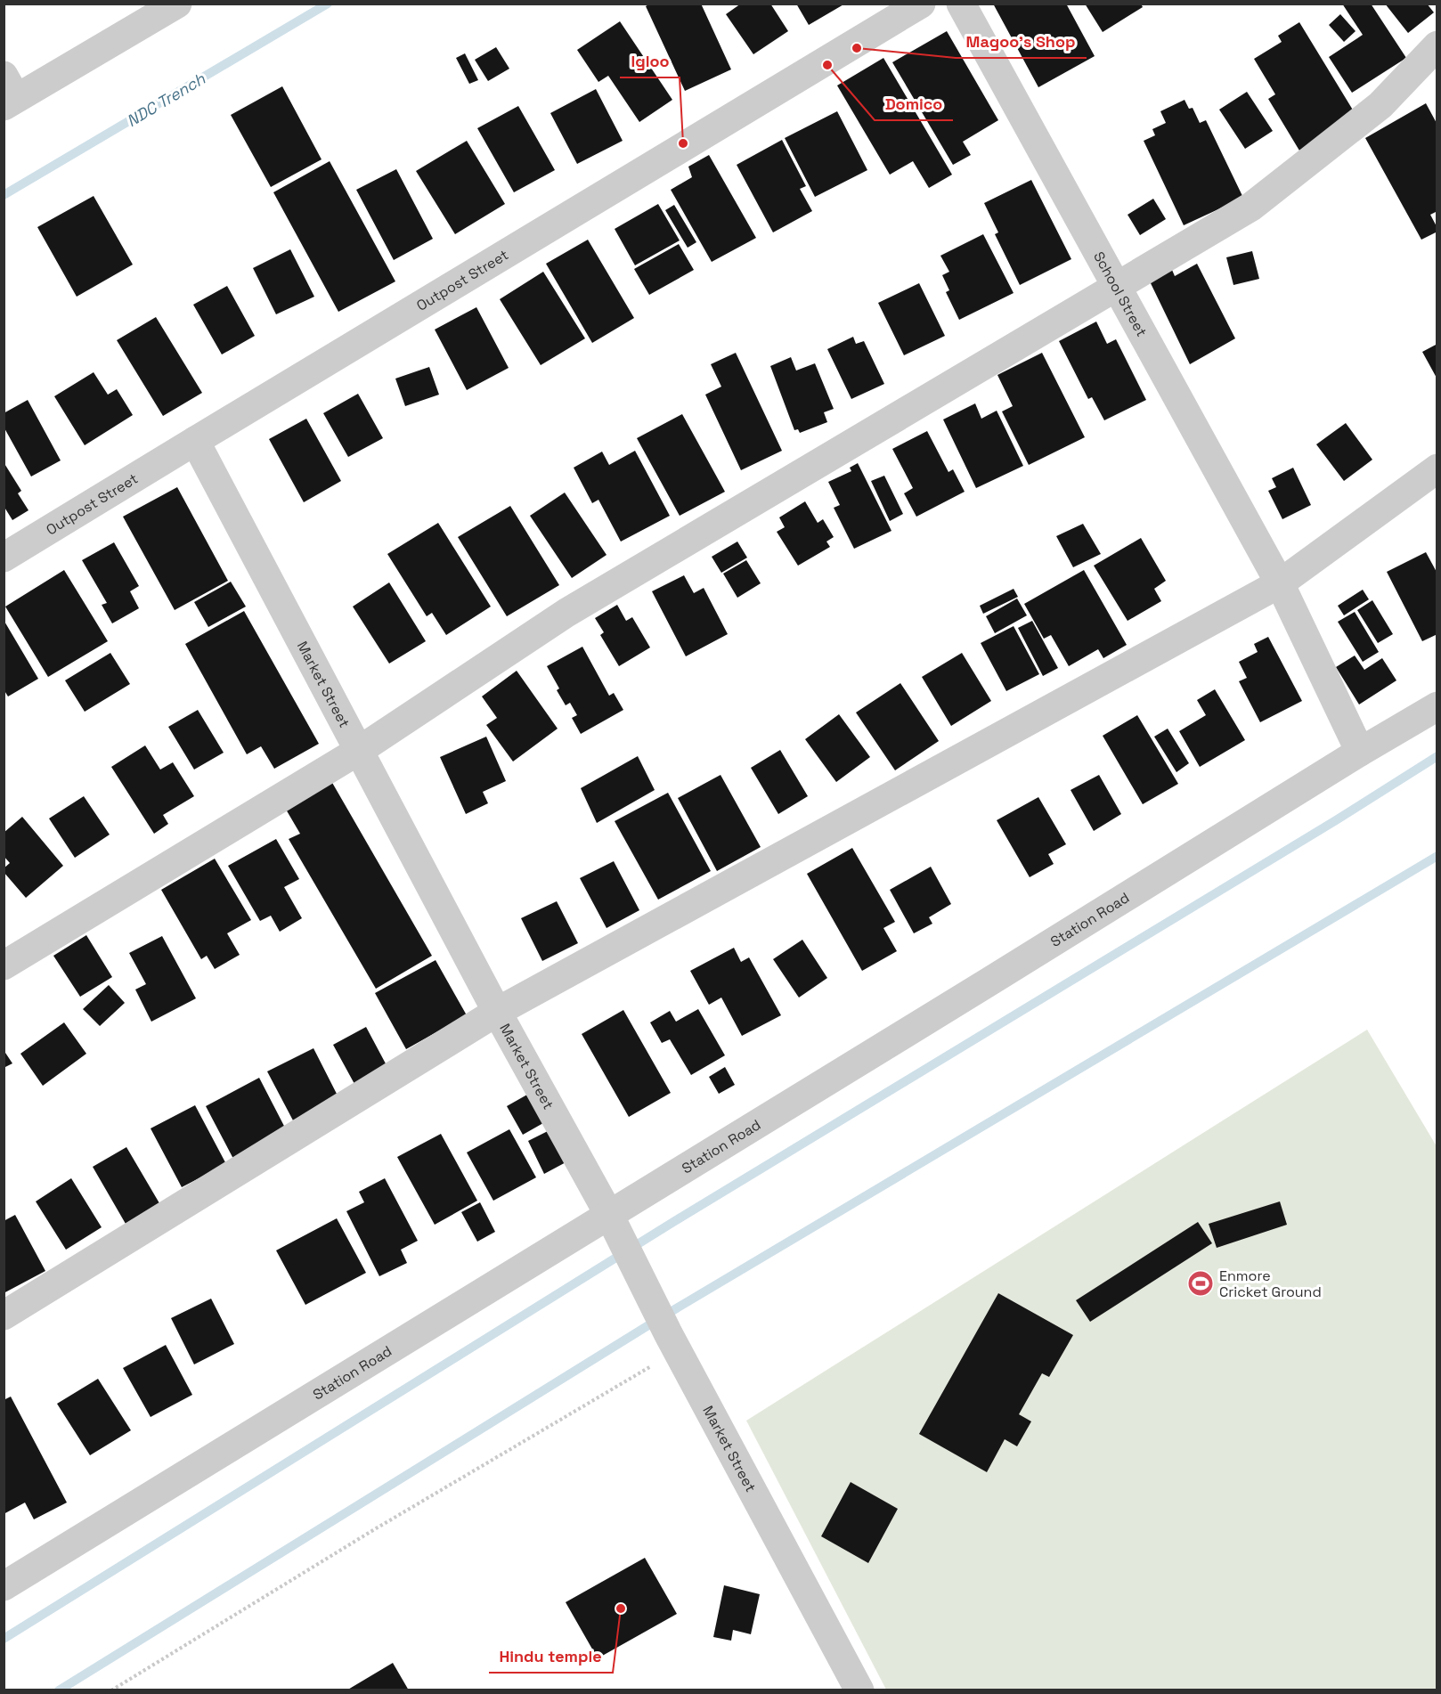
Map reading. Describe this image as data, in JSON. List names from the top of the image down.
{
  "streets": {
    "street": [
      "Outpost Street",
      "School Street",
      "Market Street",
      "Station Road"
    ]
  },
  "crossings": [
    ["Outpost Street", "Market Street"],
    ["School Street", "Station Road"],
    ["Market Street", "Station Road"]
  ],
  "water": ["NDC Trench"],
  "places": {
    "other": [
      "Magoo's Shop",
      "Domico",
      "Igloo",
      "Hindu temple"
    ],
    "sports": ["Enmore Cricket Ground"]
  }
}
